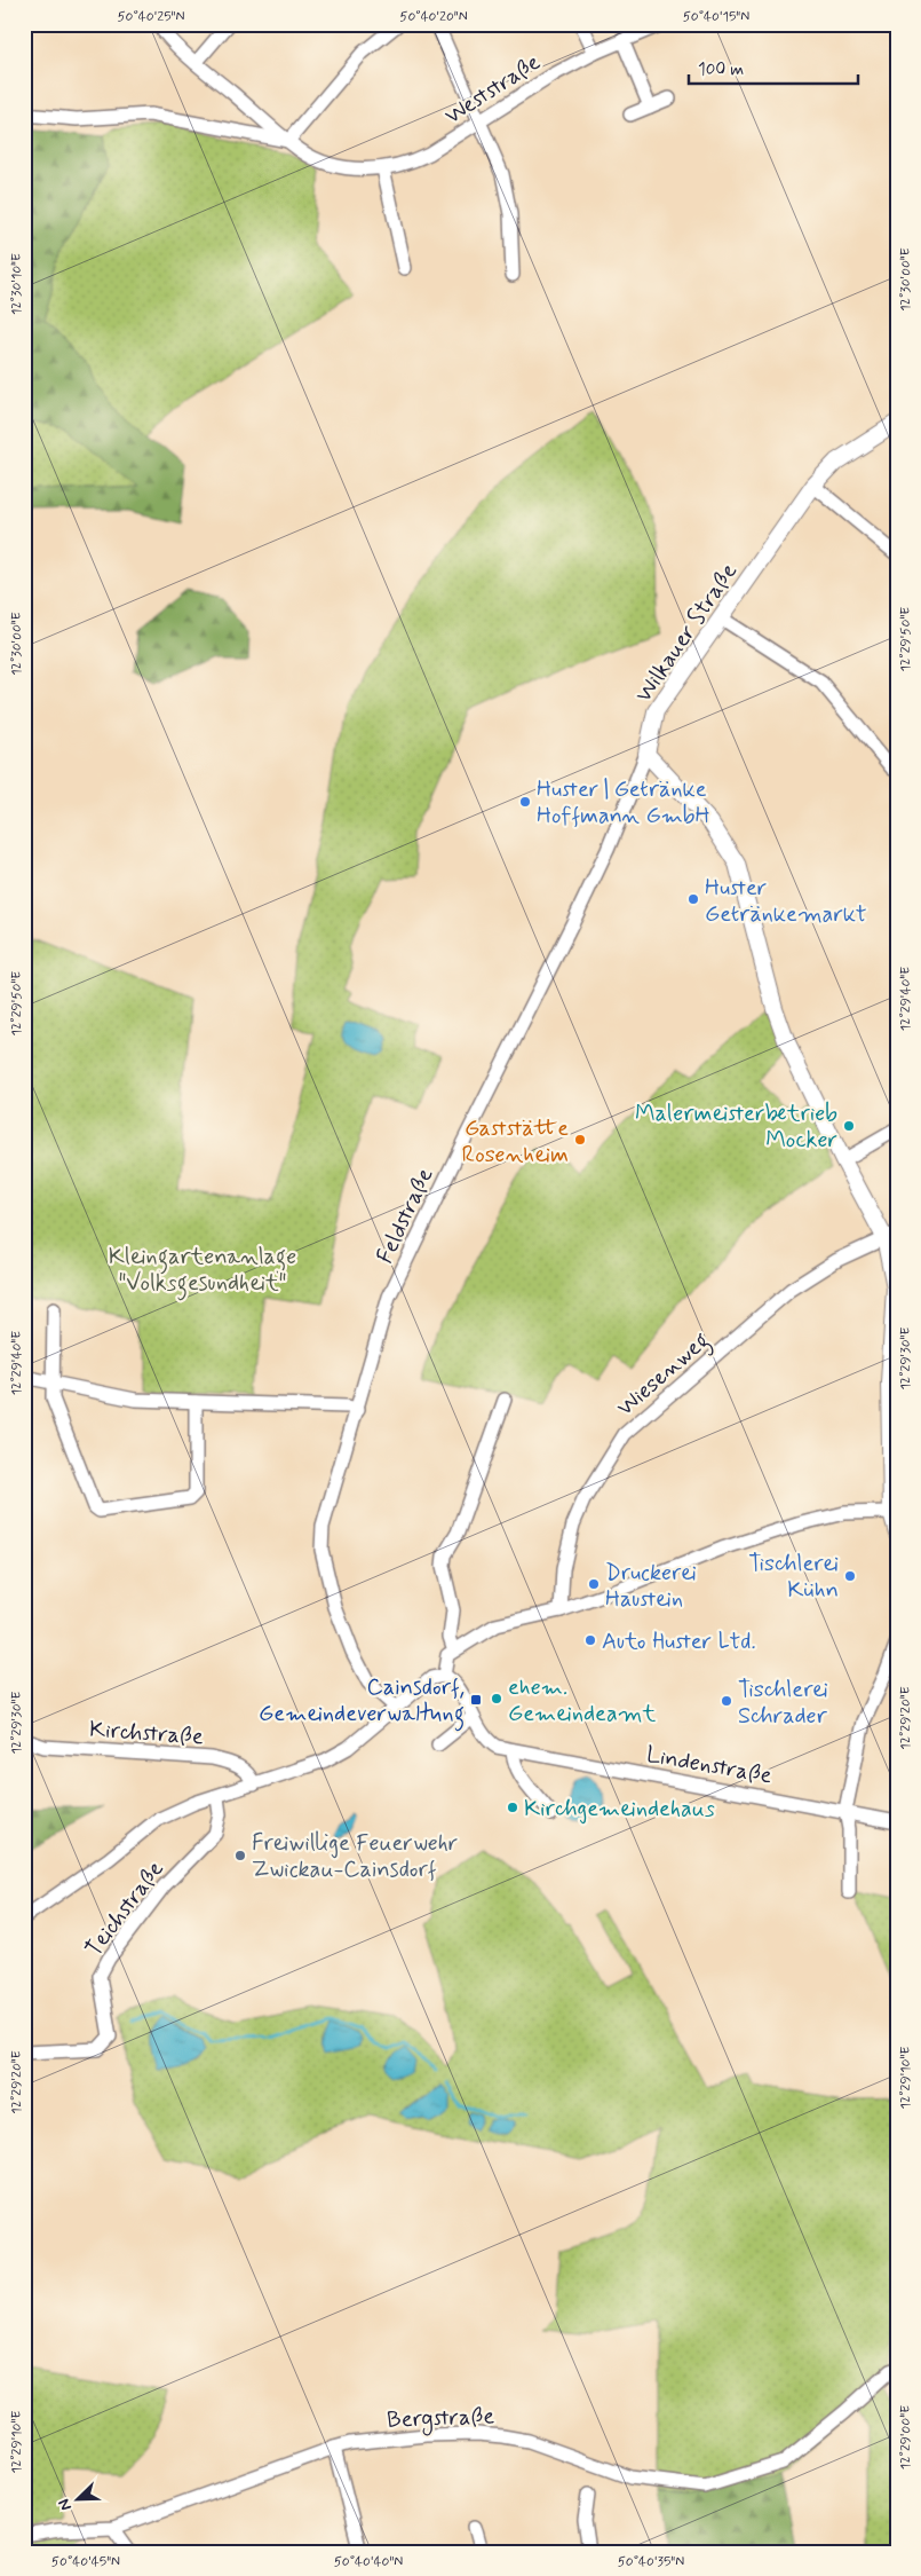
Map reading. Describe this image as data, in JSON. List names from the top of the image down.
{
  "streets": {
    "street": [
      "Weststraße",
      "Wilkauer Straße",
      "Feldstraße",
      "Wiesenweg",
      "Kirchstraße",
      "Lindenstraße",
      "Teichstraße",
      "Bergstraße"
    ]
  },
  "crossings": [
    ["Wilkauer Straße", "Feldstraße"]
  ],
  "parks": ["Kleingartenanlage \"Volksgesundheit\""],
  "places": {
    "other": [
      "Huster | Getränke Hoffmann GmbH",
      "Huster Getränkemarkt",
      "Malermeisterbetrieb Mocker",
      "Gaststätte Rosenheim",
      "Tischlerei Kühn",
      "Druckerei Haustein",
      "Auto Huster Ltd.",
      "ehem. Gemeindeamt",
      "Tischlerei Schrader",
      "Kirchgemeindehaus",
      "Freiwillige Feuerwehr Zwickau-Cainsdorf"
    ],
    "transit": ["Cainsdorf, Gemeindeverwaltung"]
  },
  "scale_bar": "100 m",
  "north": "bottom left",
  "coordinates": [
    "50°40'25\"N",
    "50°40'20\"N",
    "50°40'15\"N",
    "12°30'00\"E",
    "12°30'10\"E",
    "12°29'50\"E",
    "12°29'40\"E",
    "12°29'30\"E",
    "12°29'20\"E",
    "12°29'10\"E",
    "12°29'00\"E",
    "50°40'45\"N",
    "50°40'40\"N",
    "50°40'35\"N"
  ]
}
